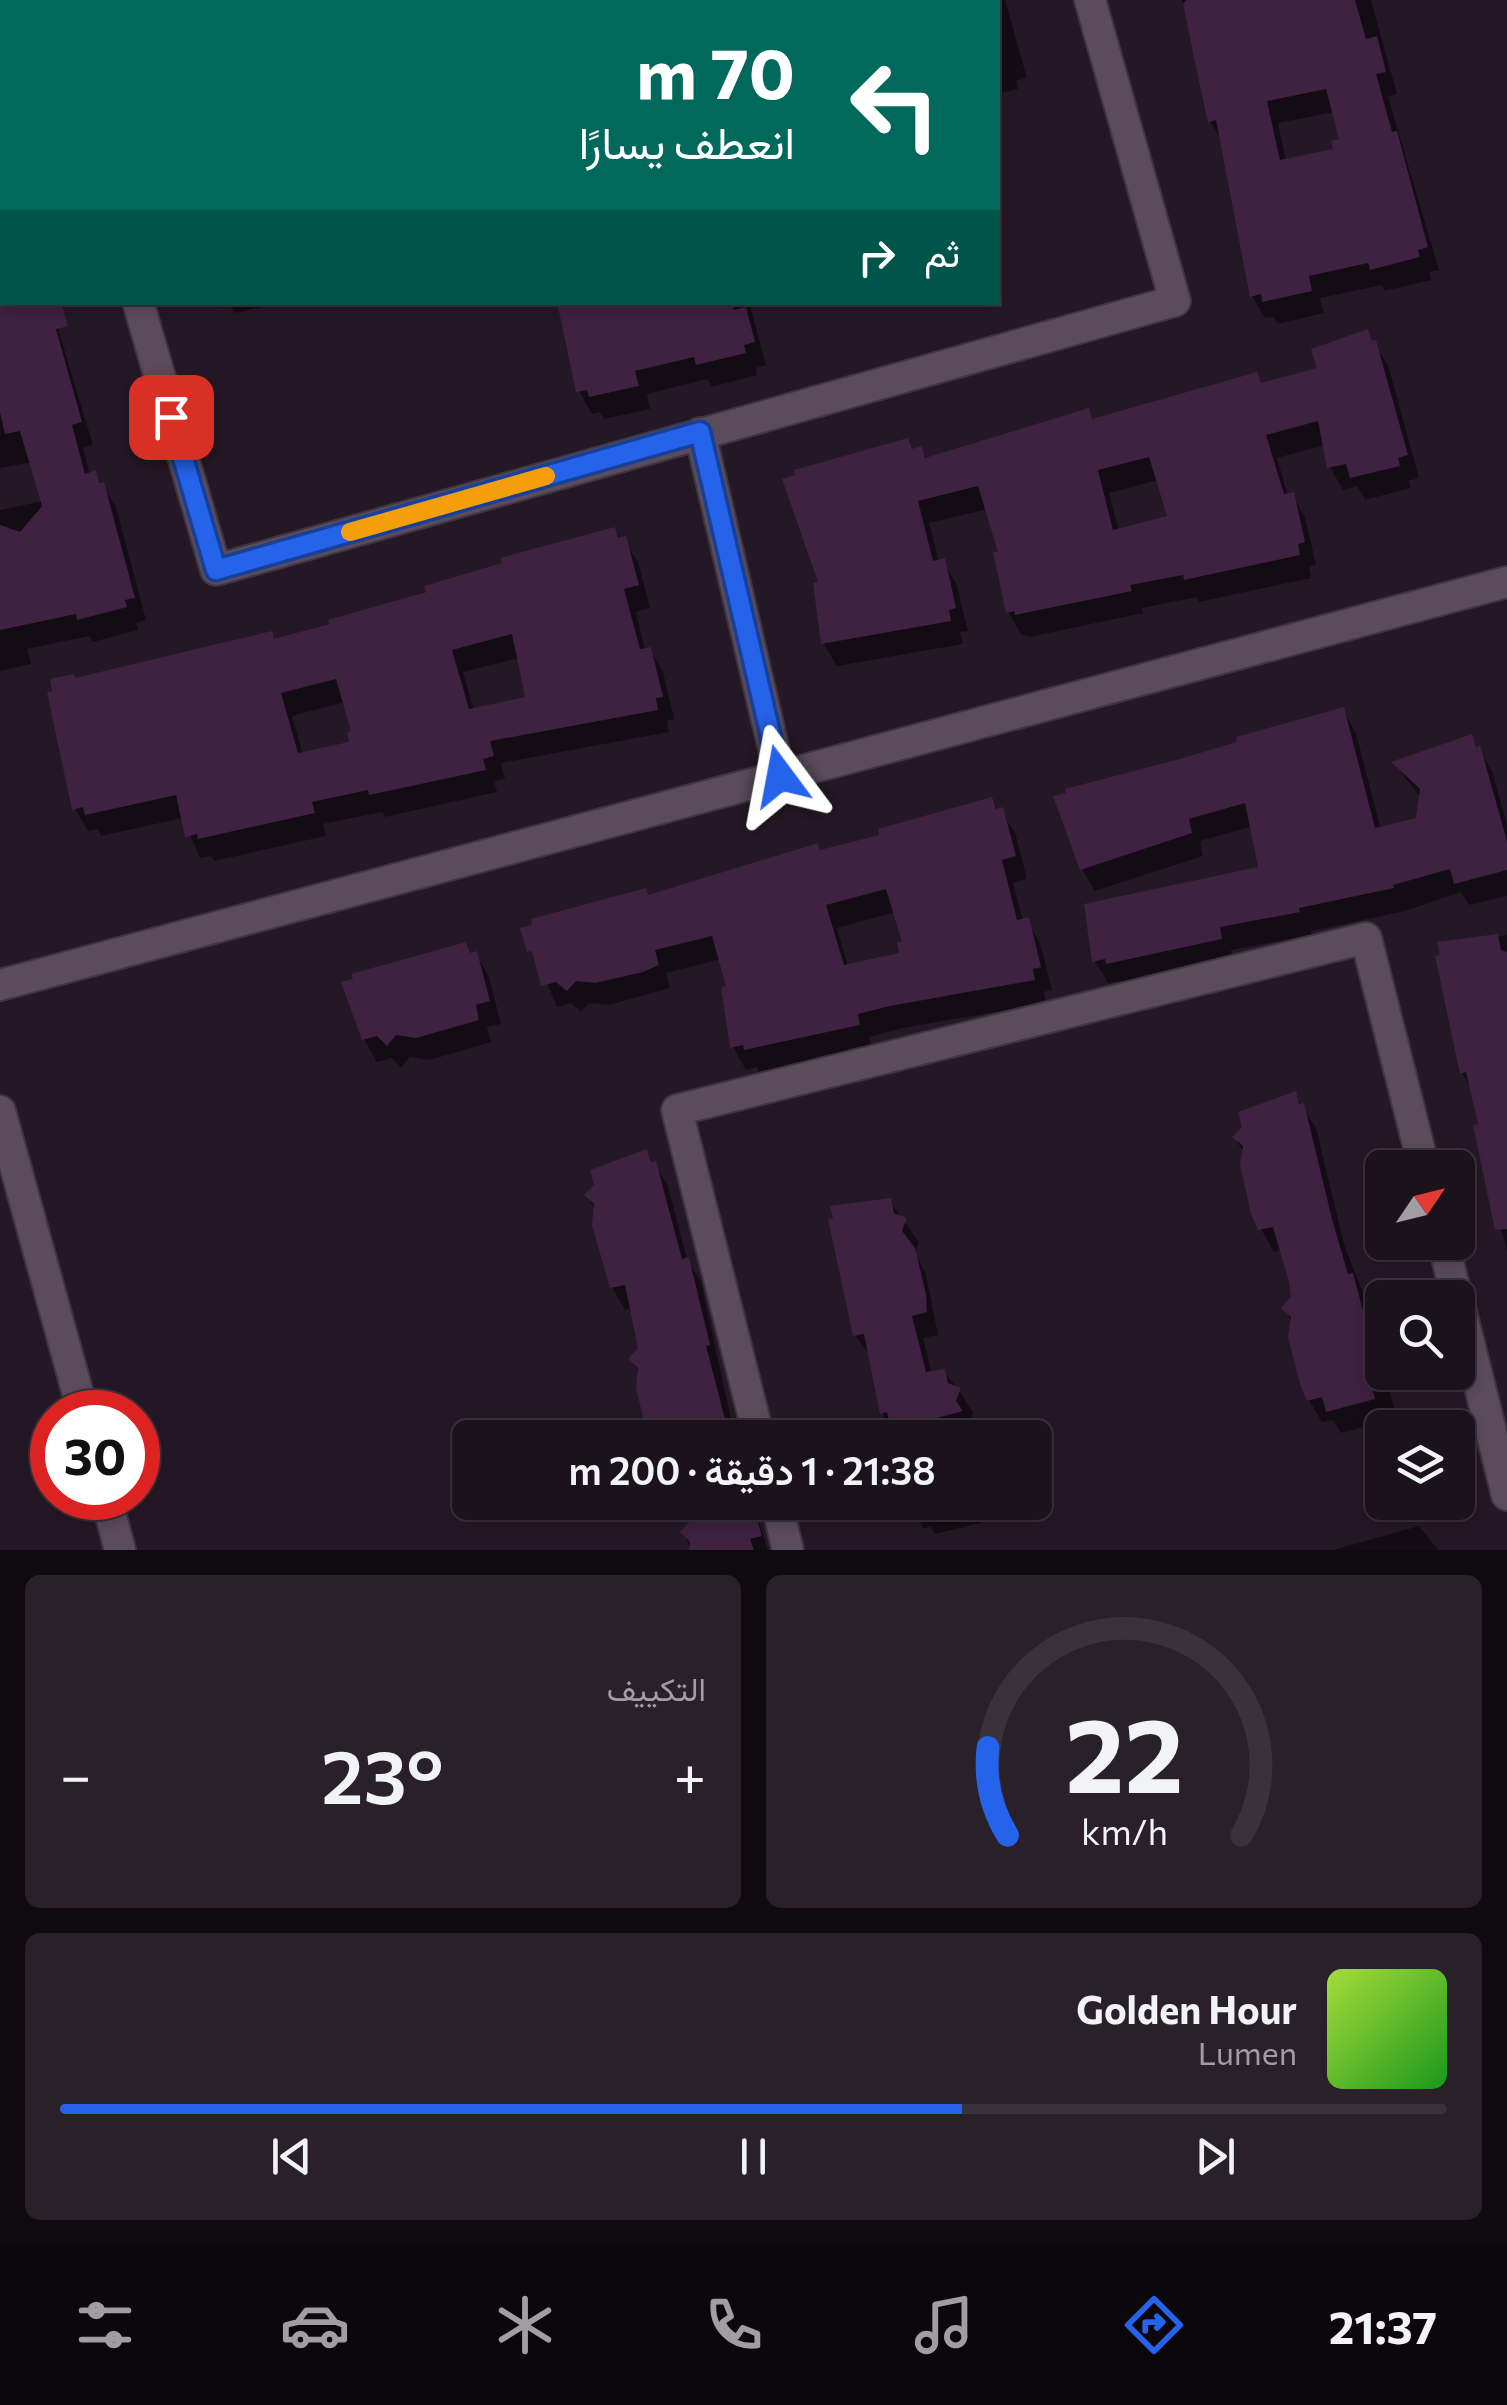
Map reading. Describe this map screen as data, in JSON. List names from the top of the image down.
{
  "north": "top right",
  "page": {
    "turn": ["70 m", "انعطف يسارًا"],
    "then": "ثم",
    "limit": "30",
    "trip": "21:38 · 1 دقيقة · 200 m",
    "tile": "التكييف",
    "heat": ["−", "23°", "+"],
    "song": ["Golden Hour", "Lumen"],
    "tabs": "21:37",
    "gauge": ["22", "km/h"]
  }
}
